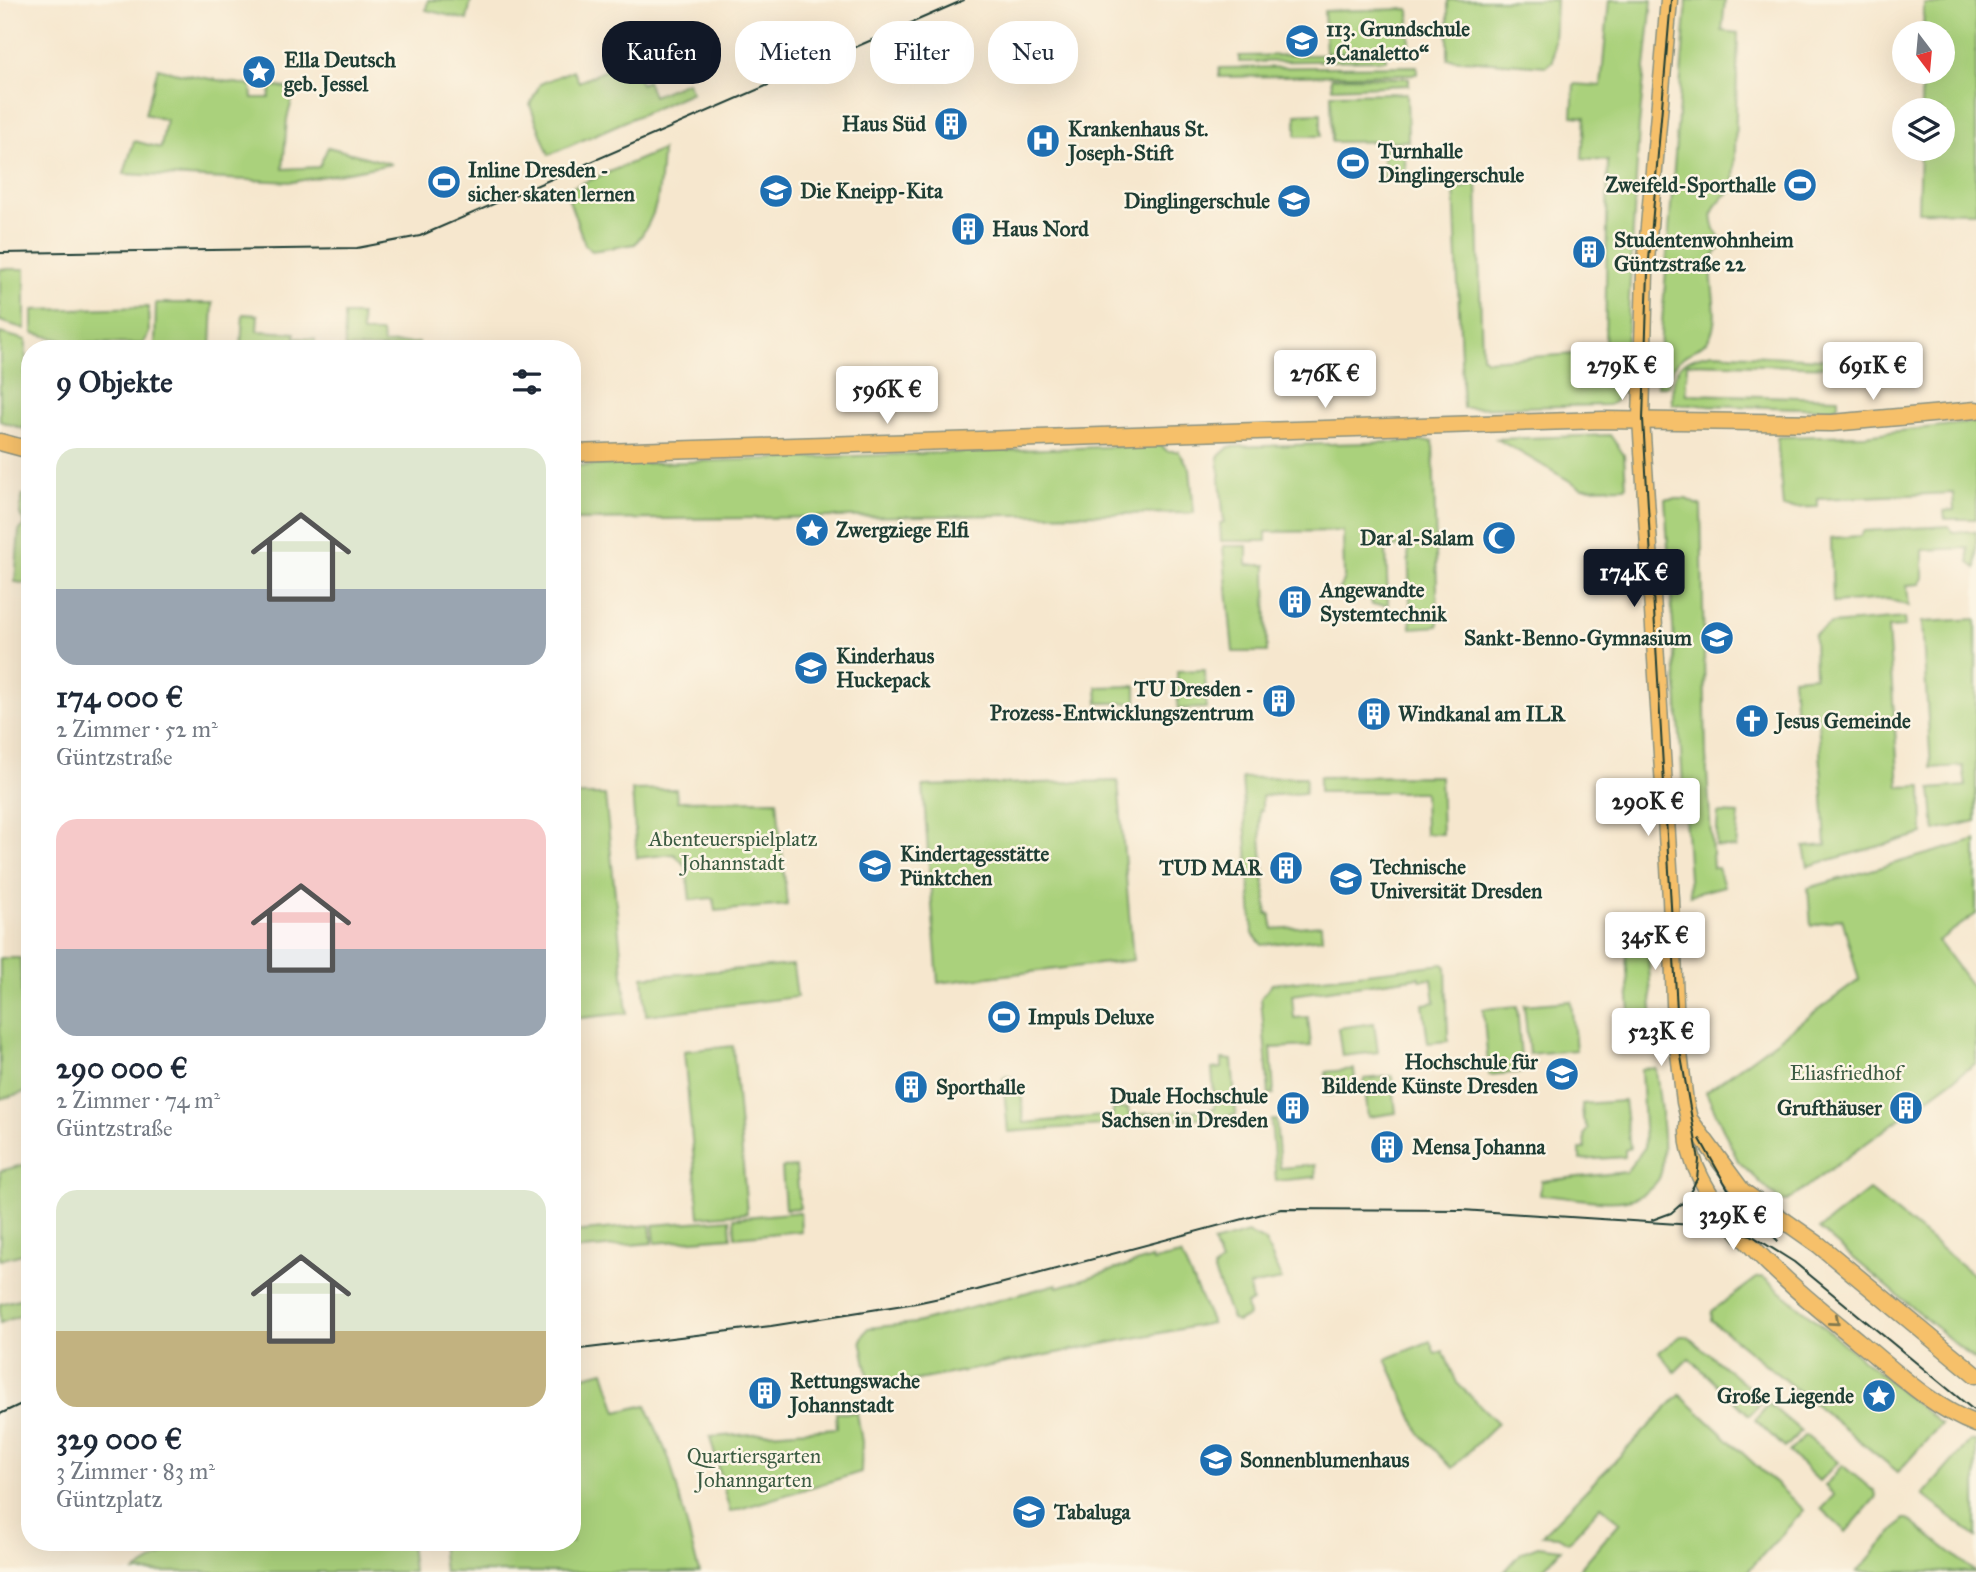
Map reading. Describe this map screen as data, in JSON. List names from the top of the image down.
{
  "parks": ["Abenteuerspielplatz Johannstadt", "Eliasfriedhof", "Quartiersgarten Johanngarten"],
  "places": {
    "school or university": [
      "113. Grundschule „Canaletto“",
      "Die Kneipp-Kita",
      "Dinglingerschule",
      "Sankt-Benno-Gymnasium",
      "Kinderhaus Huckepack",
      "Kindertagesstätte Pünktchen",
      "Technische Universität Dresden",
      "Hochschule für Bildende Künste Dresden",
      "Sonnenblumenhaus",
      "Tabaluga"
    ],
    "place": ["Ella Deutsch geb. Jessel", "Zwergziege Elfi", "Große Liegende"],
    "building": [
      "Haus Süd",
      "Haus Nord",
      "Studentenwohnheim Güntzstraße 22",
      "Angewandte Systemtechnik",
      "TU Dresden - Prozess-Entwicklungszentrum",
      "Windkanal am ILR",
      "TUD MAR",
      "Sporthalle",
      "Duale Hochschule Sachsen in Dresden",
      "Grufthäuser",
      "Mensa Johanna",
      "Rettungswache Johannstadt"
    ],
    "hospital": ["Krankenhaus St. Joseph-Stift"],
    "sports": [
      "Turnhalle Dinglingerschule",
      "Inline Dresden - sicher skaten lernen",
      "Zweifeld-Sporthalle",
      "Impuls Deluxe"
    ],
    "mosque": ["Dar al-Salam"],
    "church": ["Jesus Gemeinde"]
  },
  "north": "bottom",
  "page": {
    "chip": [
      "Kaufen",
      "Mieten",
      "Filter",
      "Neu"
    ],
    "heading": "9 Objekte",
    "price": [
      "279K €",
      "691K €",
      "276K €",
      "596K €",
      "174K €",
      "290K €",
      "345K €",
      "523K €",
      "329K €"
    ],
    "list": [
      {
        "name": "174 000 €",
        "note": "2 Zimmer · 52 m² · Güntzstraße"
      },
      {
        "name": "290 000 €",
        "note": "2 Zimmer · 74 m² · Güntzstraße"
      },
      {
        "name": "329 000 €",
        "note": "3 Zimmer · 83 m² · Güntzplatz"
      }
    ]
  }
}
